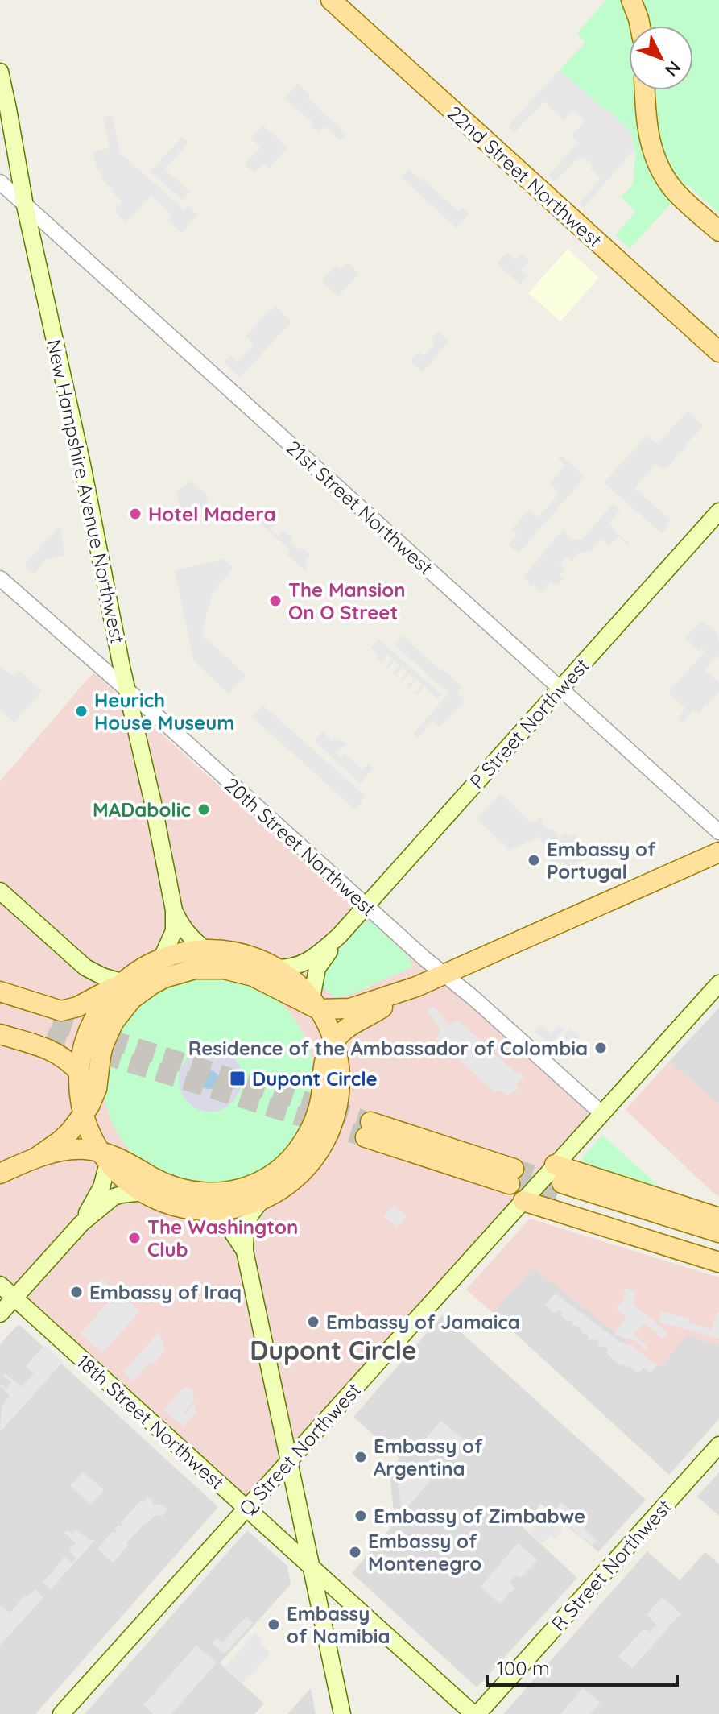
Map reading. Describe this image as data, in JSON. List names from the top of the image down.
{
  "streets": {
    "main road": [
      "22nd Street Northwest",
      "New Hampshire Avenue Northwest",
      "P Street Northwest",
      "18th Street Northwest",
      "Q Street Northwest",
      "R Street Northwest"
    ],
    "street": ["21st Street Northwest", "20th Street Northwest"]
  },
  "crossings": [
    ["New Hampshire Avenue Northwest", "21st Street Northwest"],
    ["New Hampshire Avenue Northwest", "20th Street Northwest"],
    ["21st Street Northwest", "P Street Northwest"],
    ["P Street Northwest", "20th Street Northwest"],
    ["20th Street Northwest", "Q Street Northwest"],
    ["18th Street Northwest", "Q Street Northwest"],
    ["18th Street Northwest", "R Street Northwest"]
  ],
  "districts": ["Dupont Circle"],
  "places": {
    "other": [
      "Hotel Madera",
      "The Mansion On O Street",
      "Heurich House Museum",
      "MADabolic",
      "Embassy of Portugal",
      "Residence of the Ambassador of Colombia",
      "The Washington Club",
      "Embassy of Iraq",
      "Embassy of Jamaica",
      "Embassy of Argentina",
      "Embassy of Zimbabwe",
      "Embassy of Montenegro",
      "Embassy of Namibia"
    ],
    "transit": ["Dupont Circle"]
  },
  "scale_bar": "100 m",
  "north": "bottom right"
}
